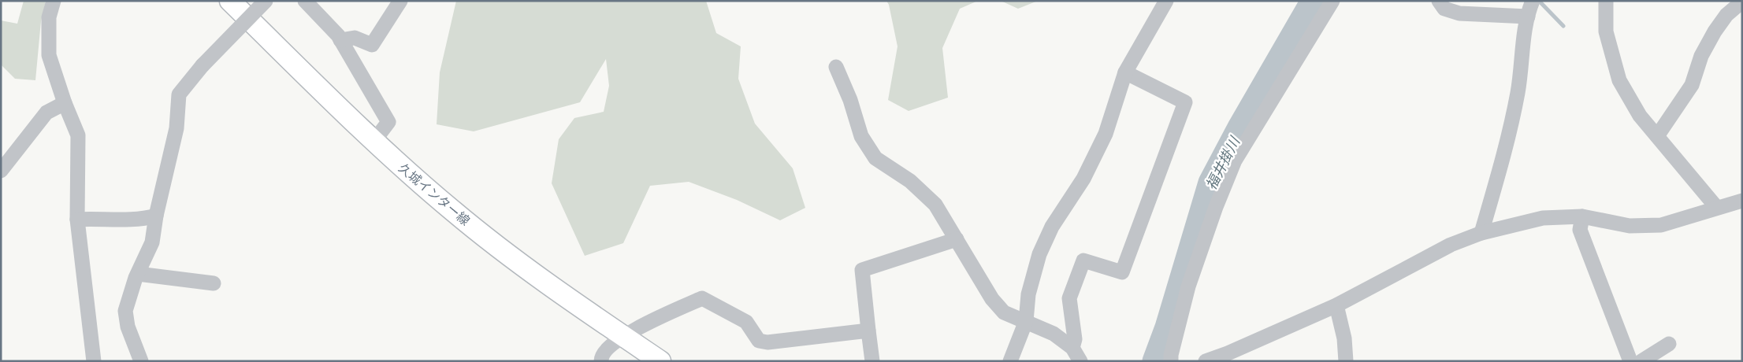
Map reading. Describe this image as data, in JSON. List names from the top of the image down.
{
  "streets": {
    "main road": ["久城インター線"]
  },
  "water": ["福井掛川"]
}
